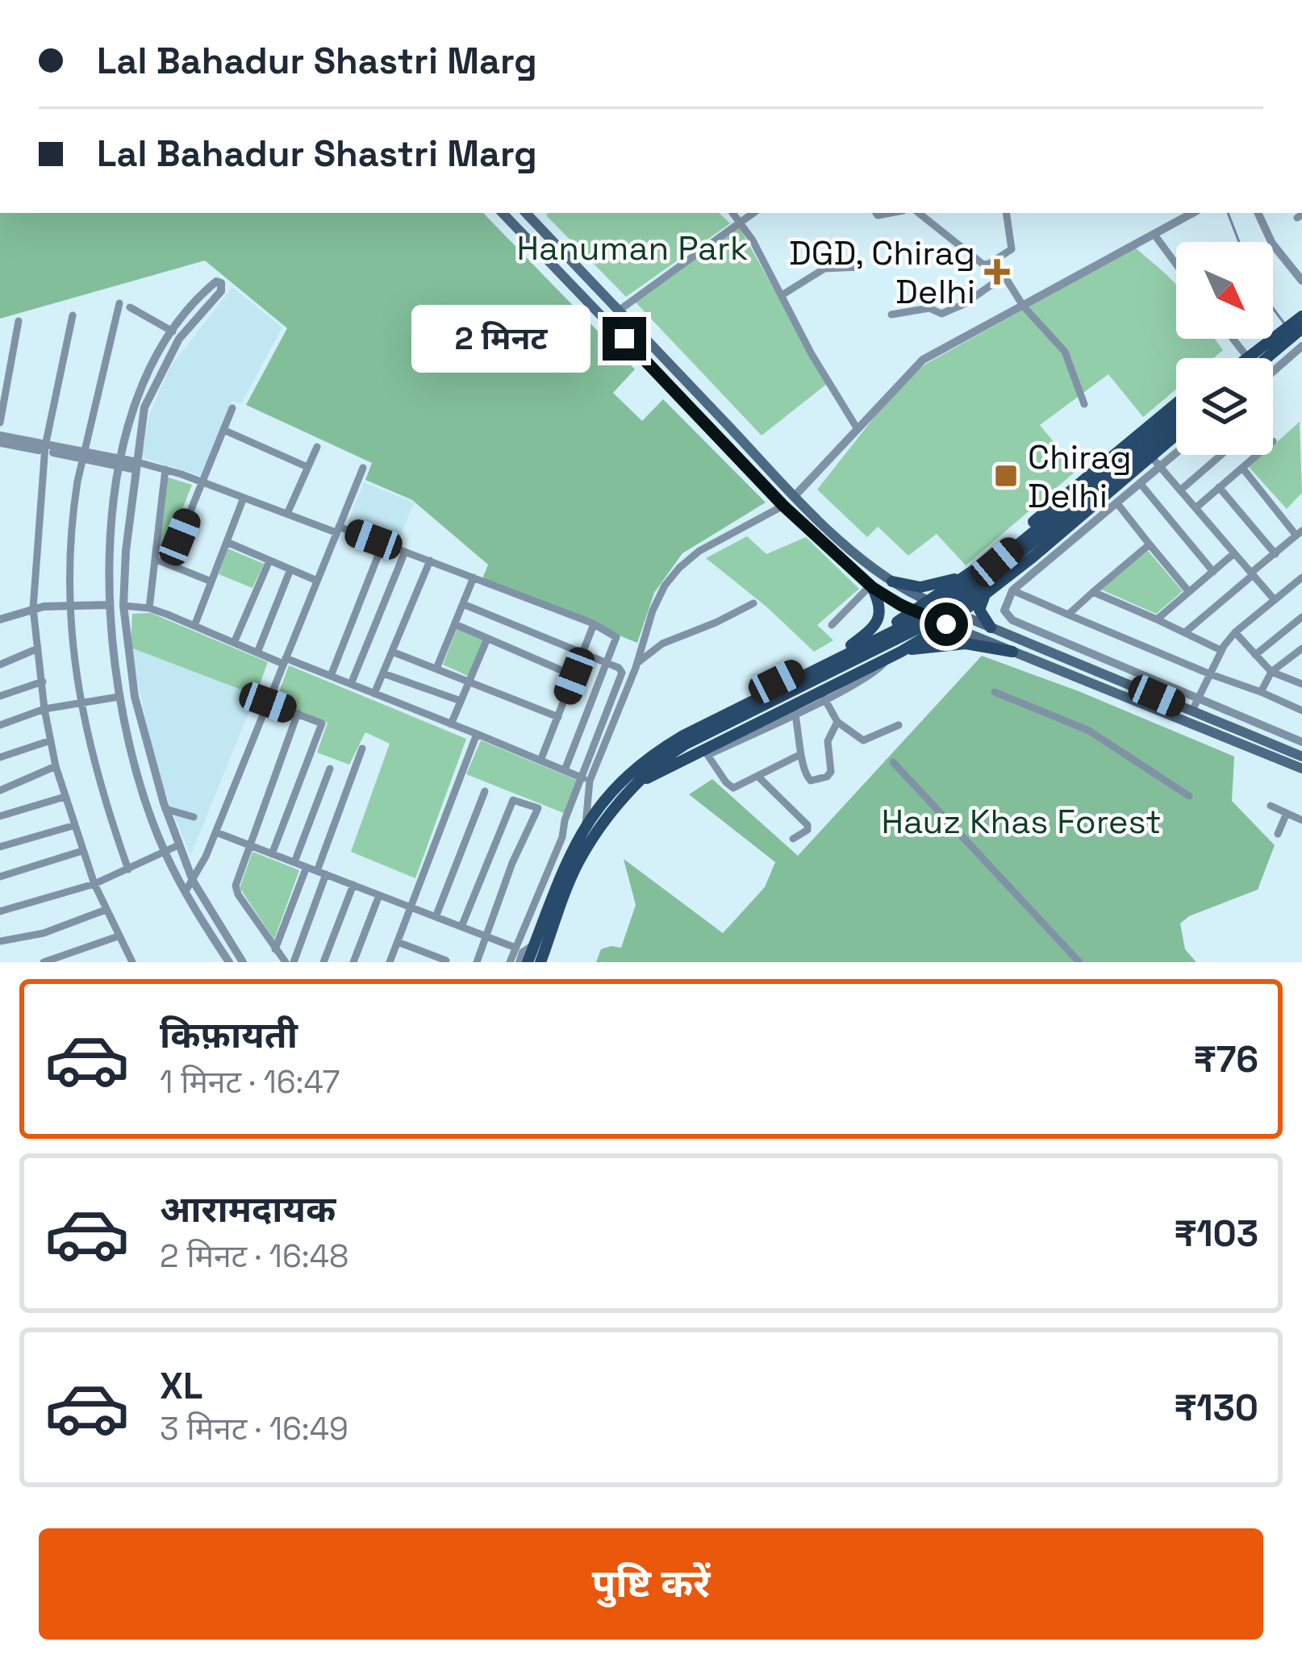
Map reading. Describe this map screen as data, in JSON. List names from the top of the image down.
{
  "parks": ["Hanuman Park", "Hauz Khas Forest"],
  "places": {
    "health": ["DGD, Chirag Delhi"],
    "transit": ["Chirag Delhi"]
  },
  "north": "bottom right",
  "page": {
    "banner": ["Lal Bahadur Shastri Marg", "Lal Bahadur Shastri Marg"],
    "bubble": "2 मिनट",
    "list": [
      {
        "name": "किफ़ायती",
        "note": "1 मिनट · 16:47",
        "value": "₹76"
      },
      {
        "name": "आरामदायक",
        "note": "2 मिनट · 16:48",
        "value": "₹103"
      },
      {
        "name": "XL",
        "note": "3 मिनट · 16:49",
        "value": "₹130"
      }
    ],
    "buttons": "पुष्टि करें"
  }
}
